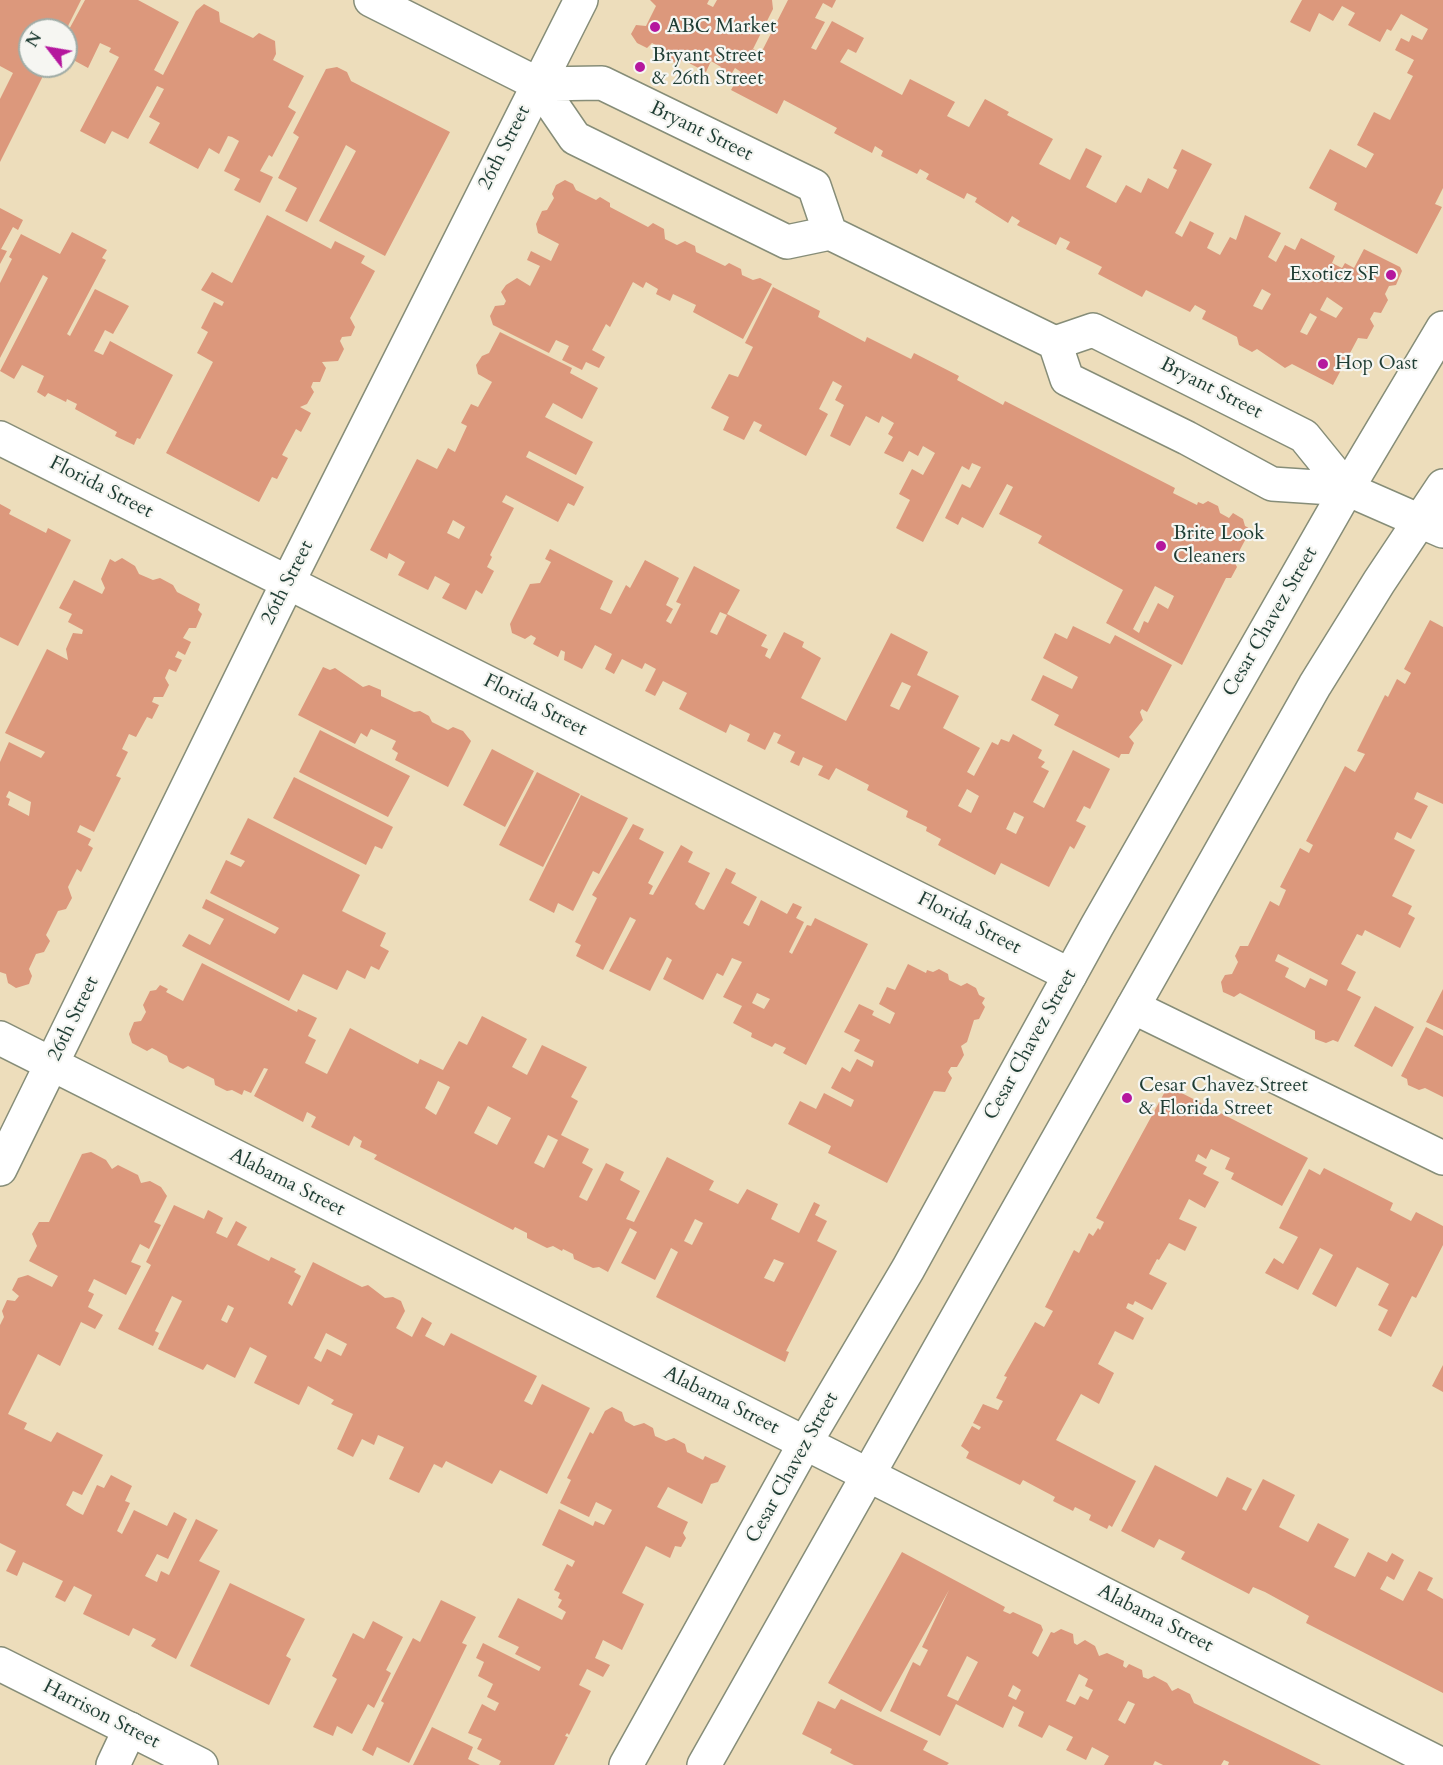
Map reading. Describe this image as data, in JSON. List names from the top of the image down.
{
  "streets": {
    "street": [
      "Bryant Street",
      "26th Street",
      "Florida Street",
      "Cesar Chavez Street",
      "Alabama Street",
      "Harrison Street"
    ]
  },
  "crossings": [
    ["Bryant Street", "26th Street"],
    ["Bryant Street", "Cesar Chavez Street"],
    ["26th Street", "Florida Street"],
    ["26th Street", "Alabama Street"],
    ["Florida Street", "Cesar Chavez Street"],
    ["Cesar Chavez Street", "Alabama Street"]
  ],
  "places": [
    "ABC Market",
    "Bryant Street & 26th Street",
    "Exoticz SF",
    "Hop Oast",
    "Brite Look Cleaners",
    "Cesar Chavez Street & Florida Street"
  ],
  "north": "top left"
}
